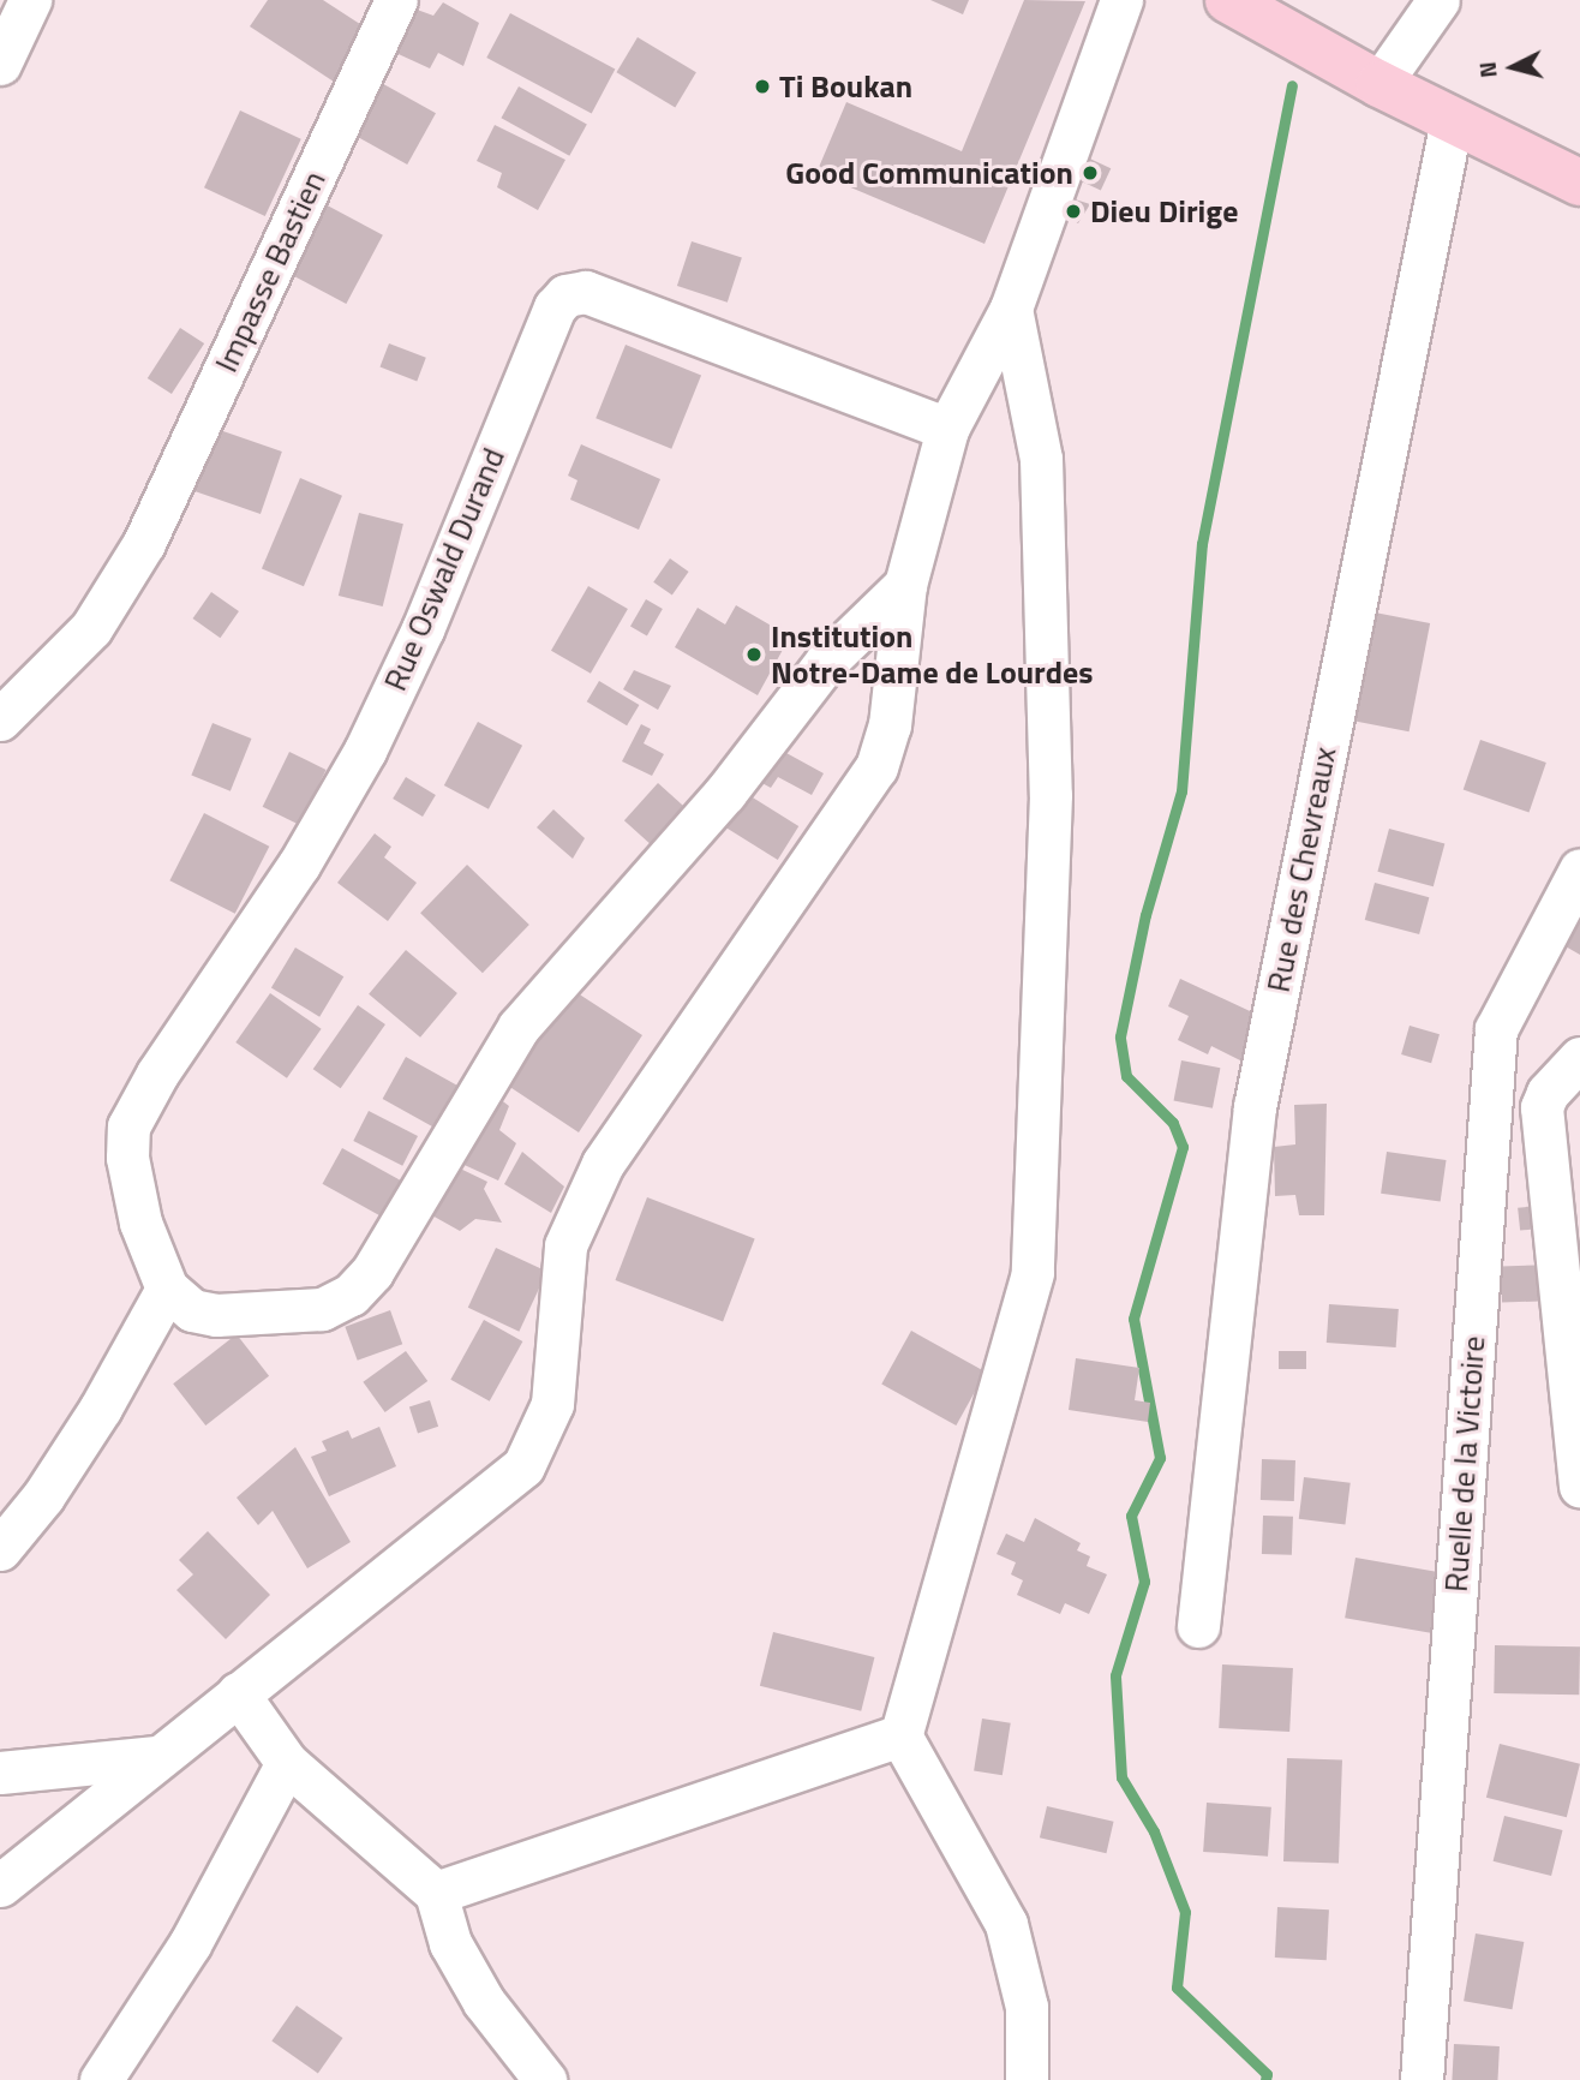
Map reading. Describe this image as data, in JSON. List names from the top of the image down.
{
  "streets": {
    "street": [
      "Impasse Bastien",
      "Rue Oswald Durand",
      "Rue des Chevreaux",
      "Ruelle de la Victoire"
    ]
  },
  "places": [
    "Ti Boukan",
    "Good Communication",
    "Dieu Dirige",
    "Institution Notre-Dame de Lourdes"
  ],
  "north": "left"
}
